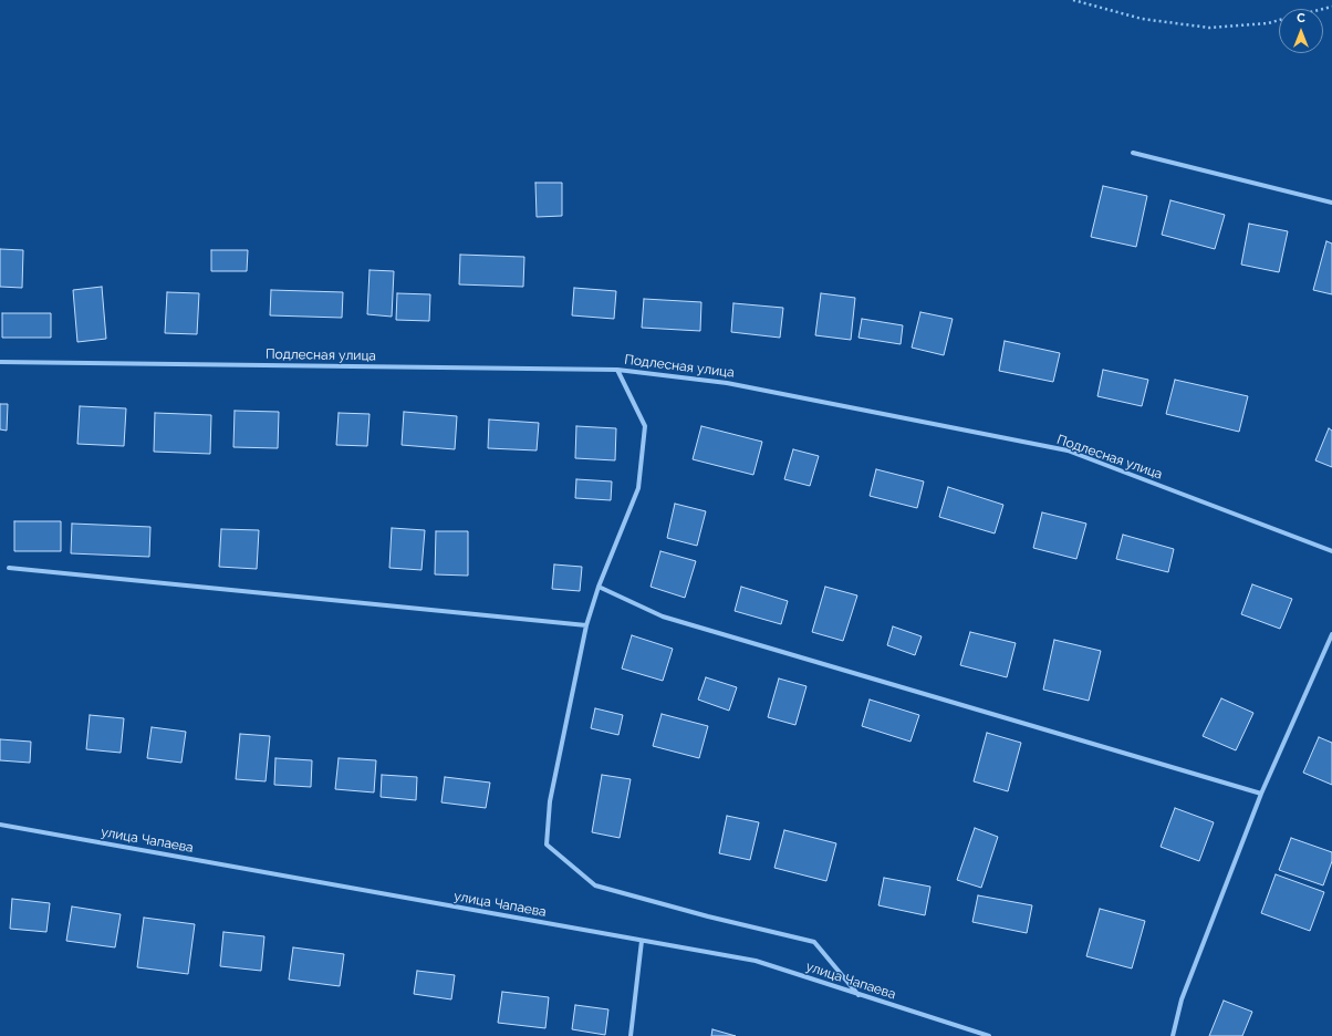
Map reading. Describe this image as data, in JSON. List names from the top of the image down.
{
  "streets": {
    "street": ["Подлесная улица", "улица Чапаева"]
  },
  "north": "top"
}
